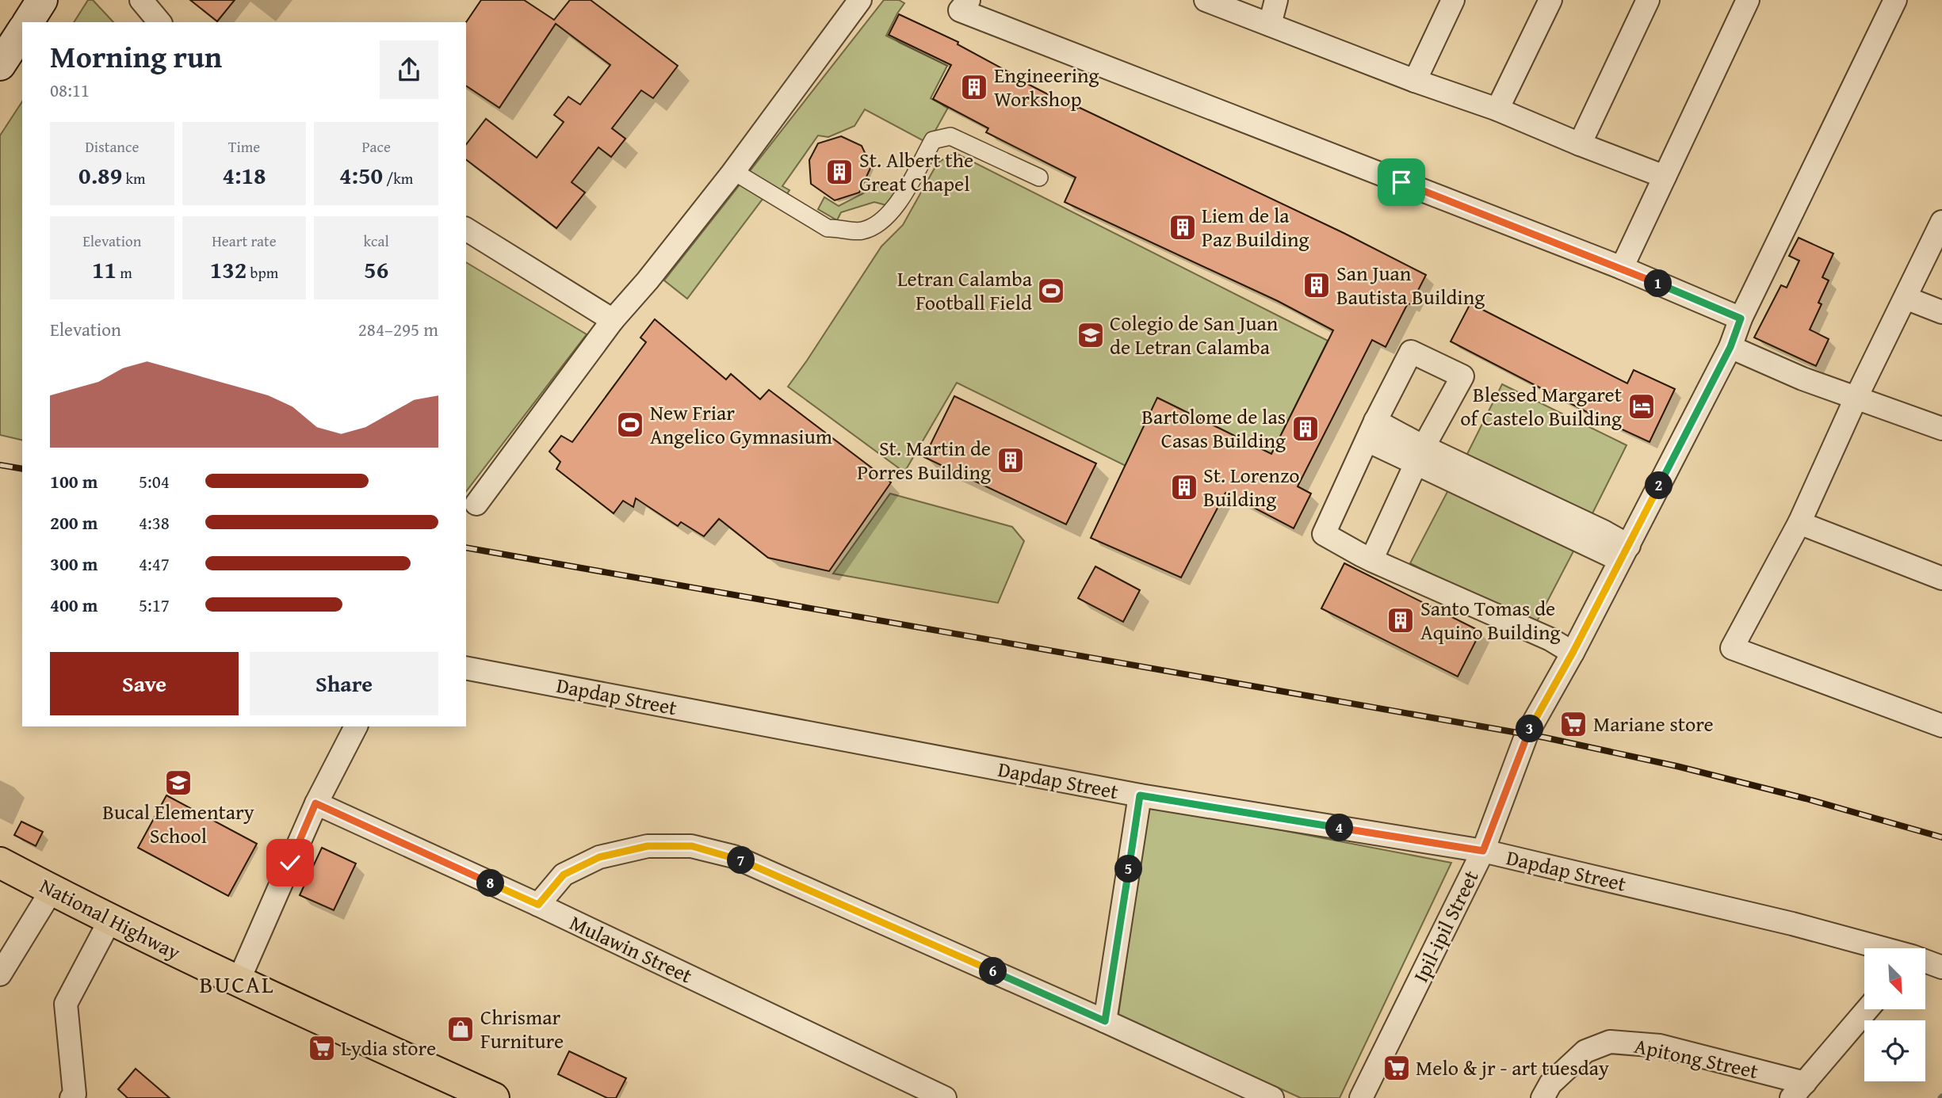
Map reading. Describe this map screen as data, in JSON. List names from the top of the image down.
{
  "streets": {
    "main road": ["National Highway"],
    "street": [
      "Dapdap Street",
      "Ipil-ipil Street",
      "Mulawin Street",
      "Apitong Street"
    ]
  },
  "crossings": [
    ["Dapdap Street", "Ipil-ipil Street"]
  ],
  "districts": ["BUCAL"],
  "places": {
    "building": [
      "Engineering Workshop",
      "St. Albert the Great Chapel",
      "Liem de la Paz Building",
      "San Juan Bautista Building",
      "Bartolome de las Casas Building",
      "St. Martin de Porres Building",
      "St. Lorenzo Building",
      "Santo Tomas de Aquino Building"
    ],
    "sports": ["Letran Calamba Football Field", "New Friar Angelico Gymnasium"],
    "school or university": ["Colegio de San Juan de Letran Calamba", "Bucal Elementary School"],
    "hotel": ["Blessed Margaret of Castelo Building"],
    "supermarket": ["Mariane store", "Lydia store", "Melo & jr - art tuesday"],
    "shop": ["Chrismar Furniture"]
  },
  "north": "bottom right",
  "page": {
    "heading": ["Morning run", "08:11"],
    "stats": [
      ["Distance", "0.89 km"],
      ["Time", "4:18"],
      ["Pace", "4:50 /km"],
      ["Elevation", "11 m"],
      ["Heart rate", "132 bpm"],
      ["kcal", "56"]
    ],
    "pins": [
      "1",
      "2",
      "3",
      "4",
      "7",
      "5",
      "8",
      "6"
    ],
    "chart": ["Elevation", "284–295 m"],
    "list": [
      {
        "name": "100 m",
        "note": "5:04"
      },
      {
        "name": "200 m",
        "note": "4:38"
      },
      {
        "name": "300 m",
        "note": "4:47"
      },
      {
        "name": "400 m",
        "note": "5:17"
      }
    ],
    "buttons": ["Save", "Share"]
  }
}
